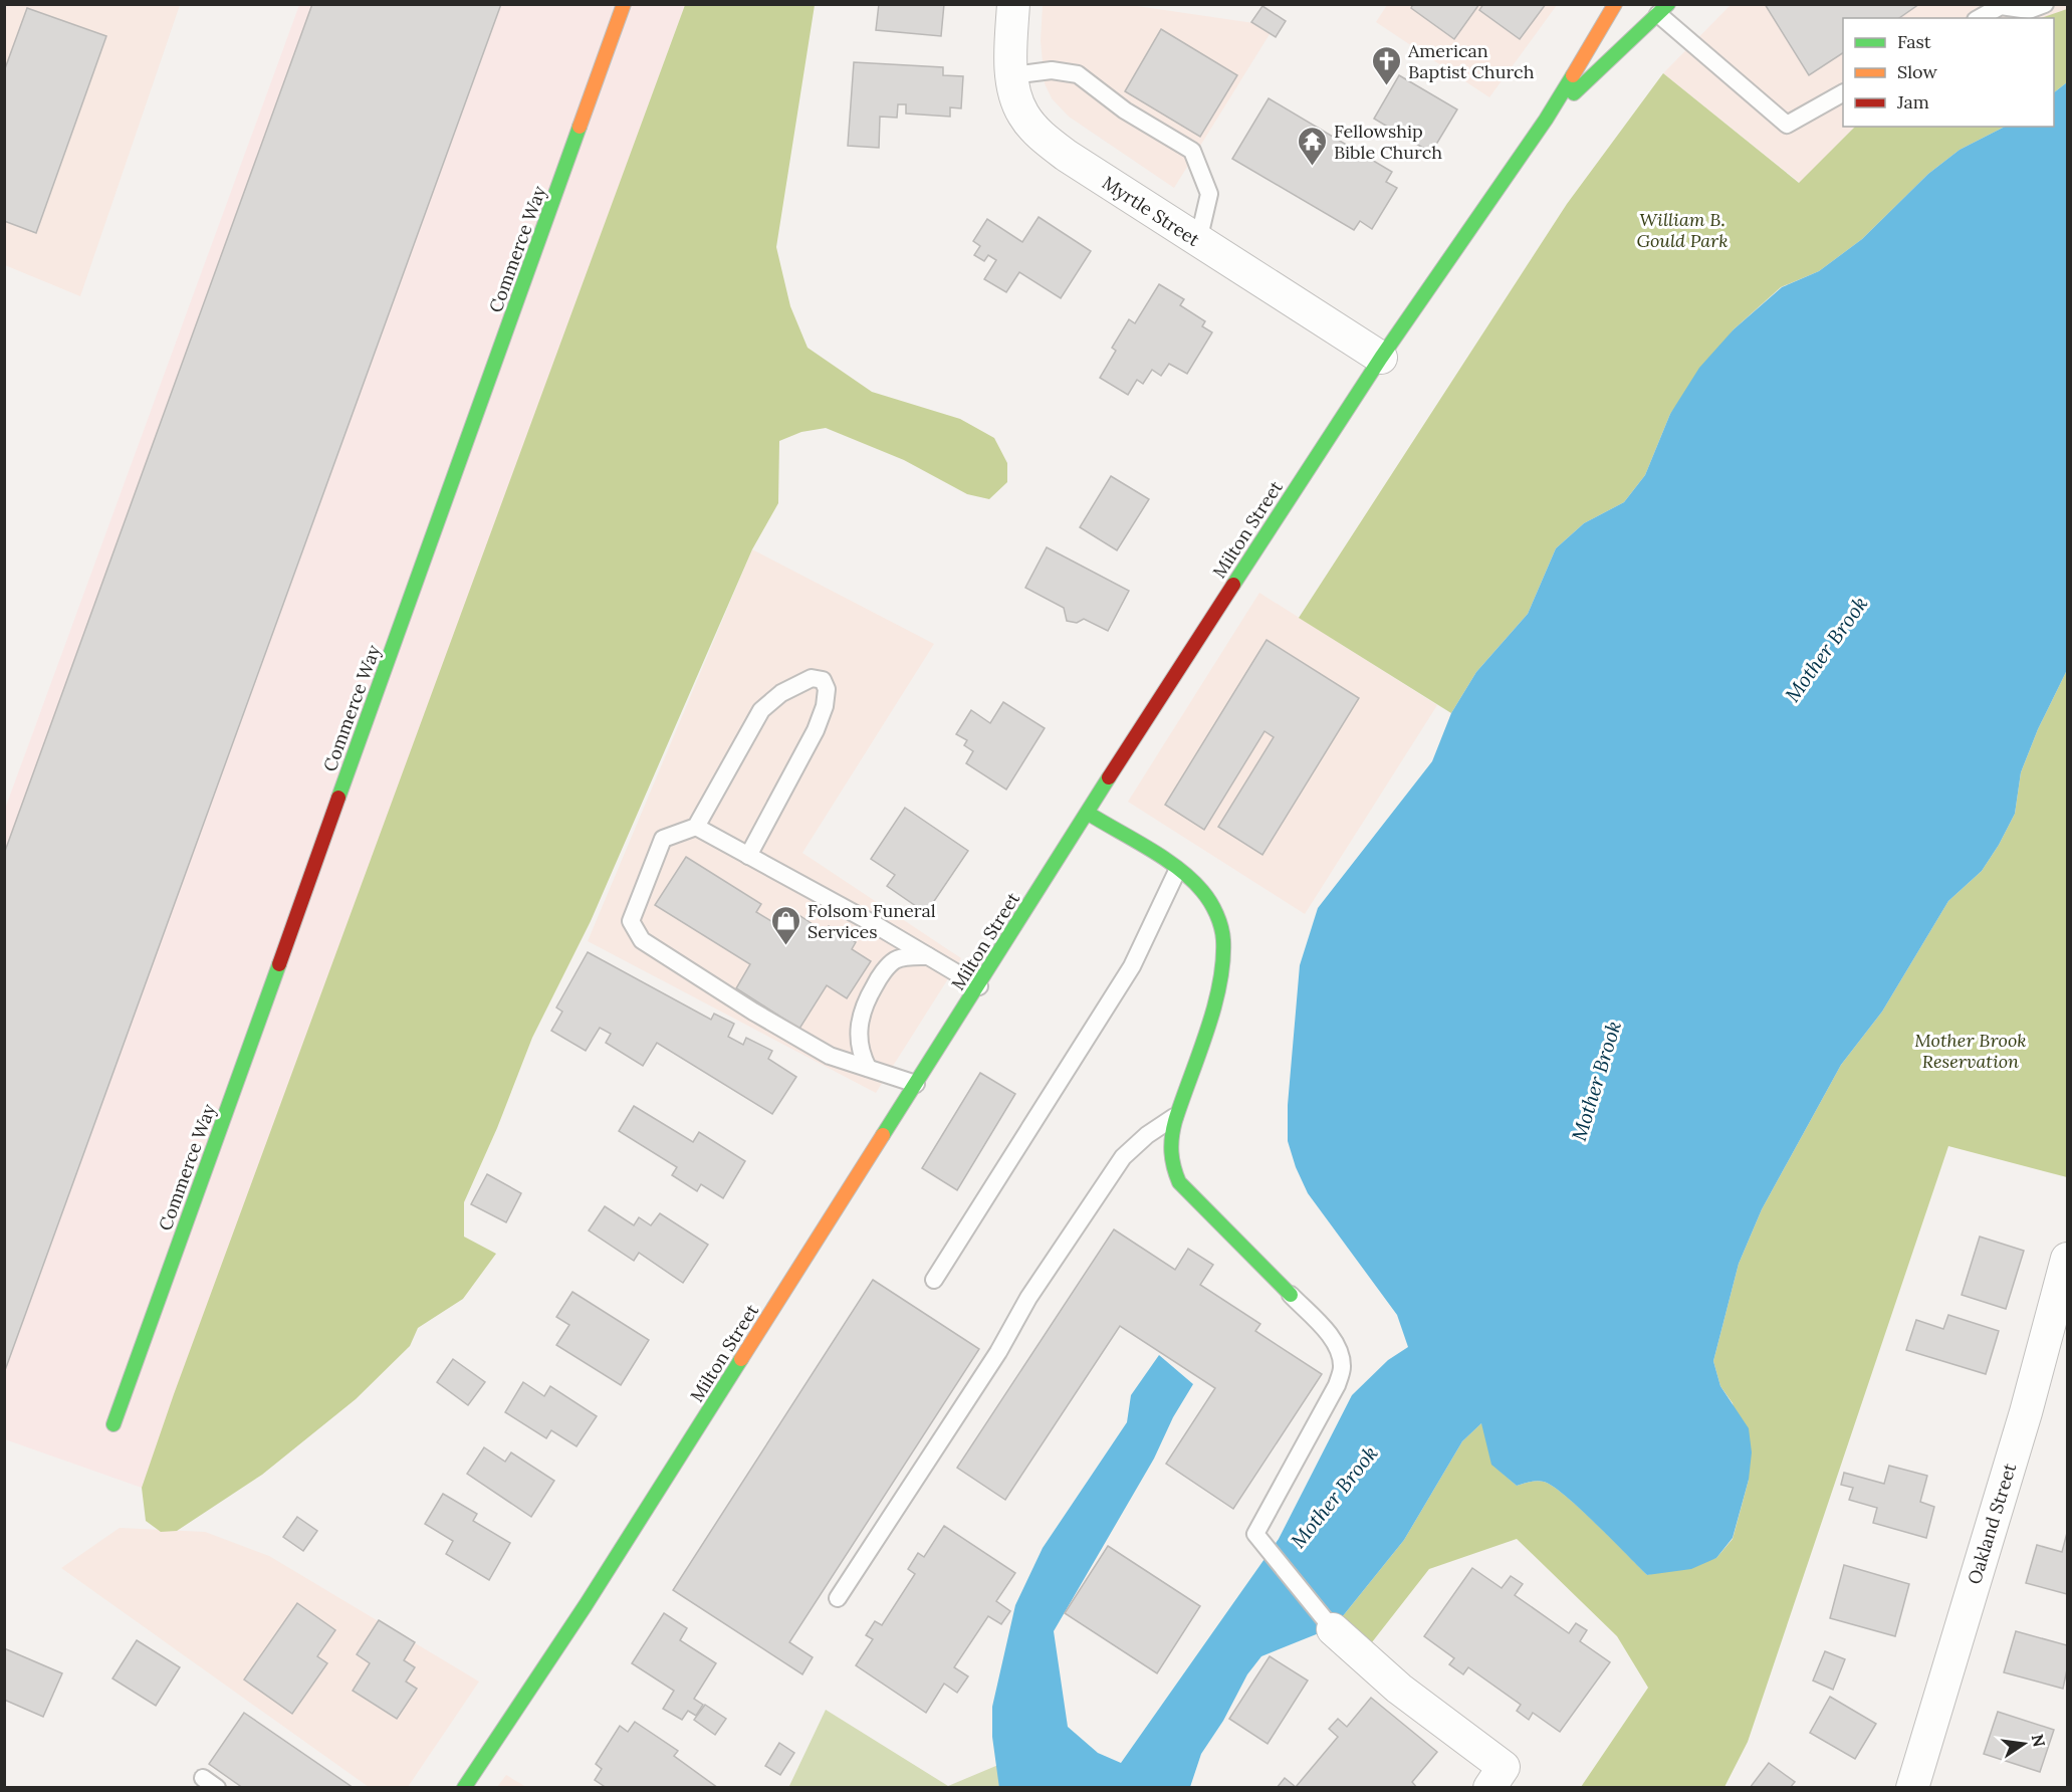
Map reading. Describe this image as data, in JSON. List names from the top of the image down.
{
  "streets": {
    "main road": ["Commerce Way", "Milton Street"],
    "street": ["Myrtle Street", "Oakland Street"]
  },
  "crossings": [
    ["Myrtle Street", "Milton Street"]
  ],
  "water": ["Mother Brook"],
  "parks": ["William B. Gould Park", "Mother Brook Reservation"],
  "places": {
    "church": ["American Baptist Church"],
    "temple": ["Fellowship Bible Church"],
    "shop": ["Folsom Funeral Services"]
  },
  "legend": ["Fast", "Slow", "Jam"],
  "north": "right"
}
